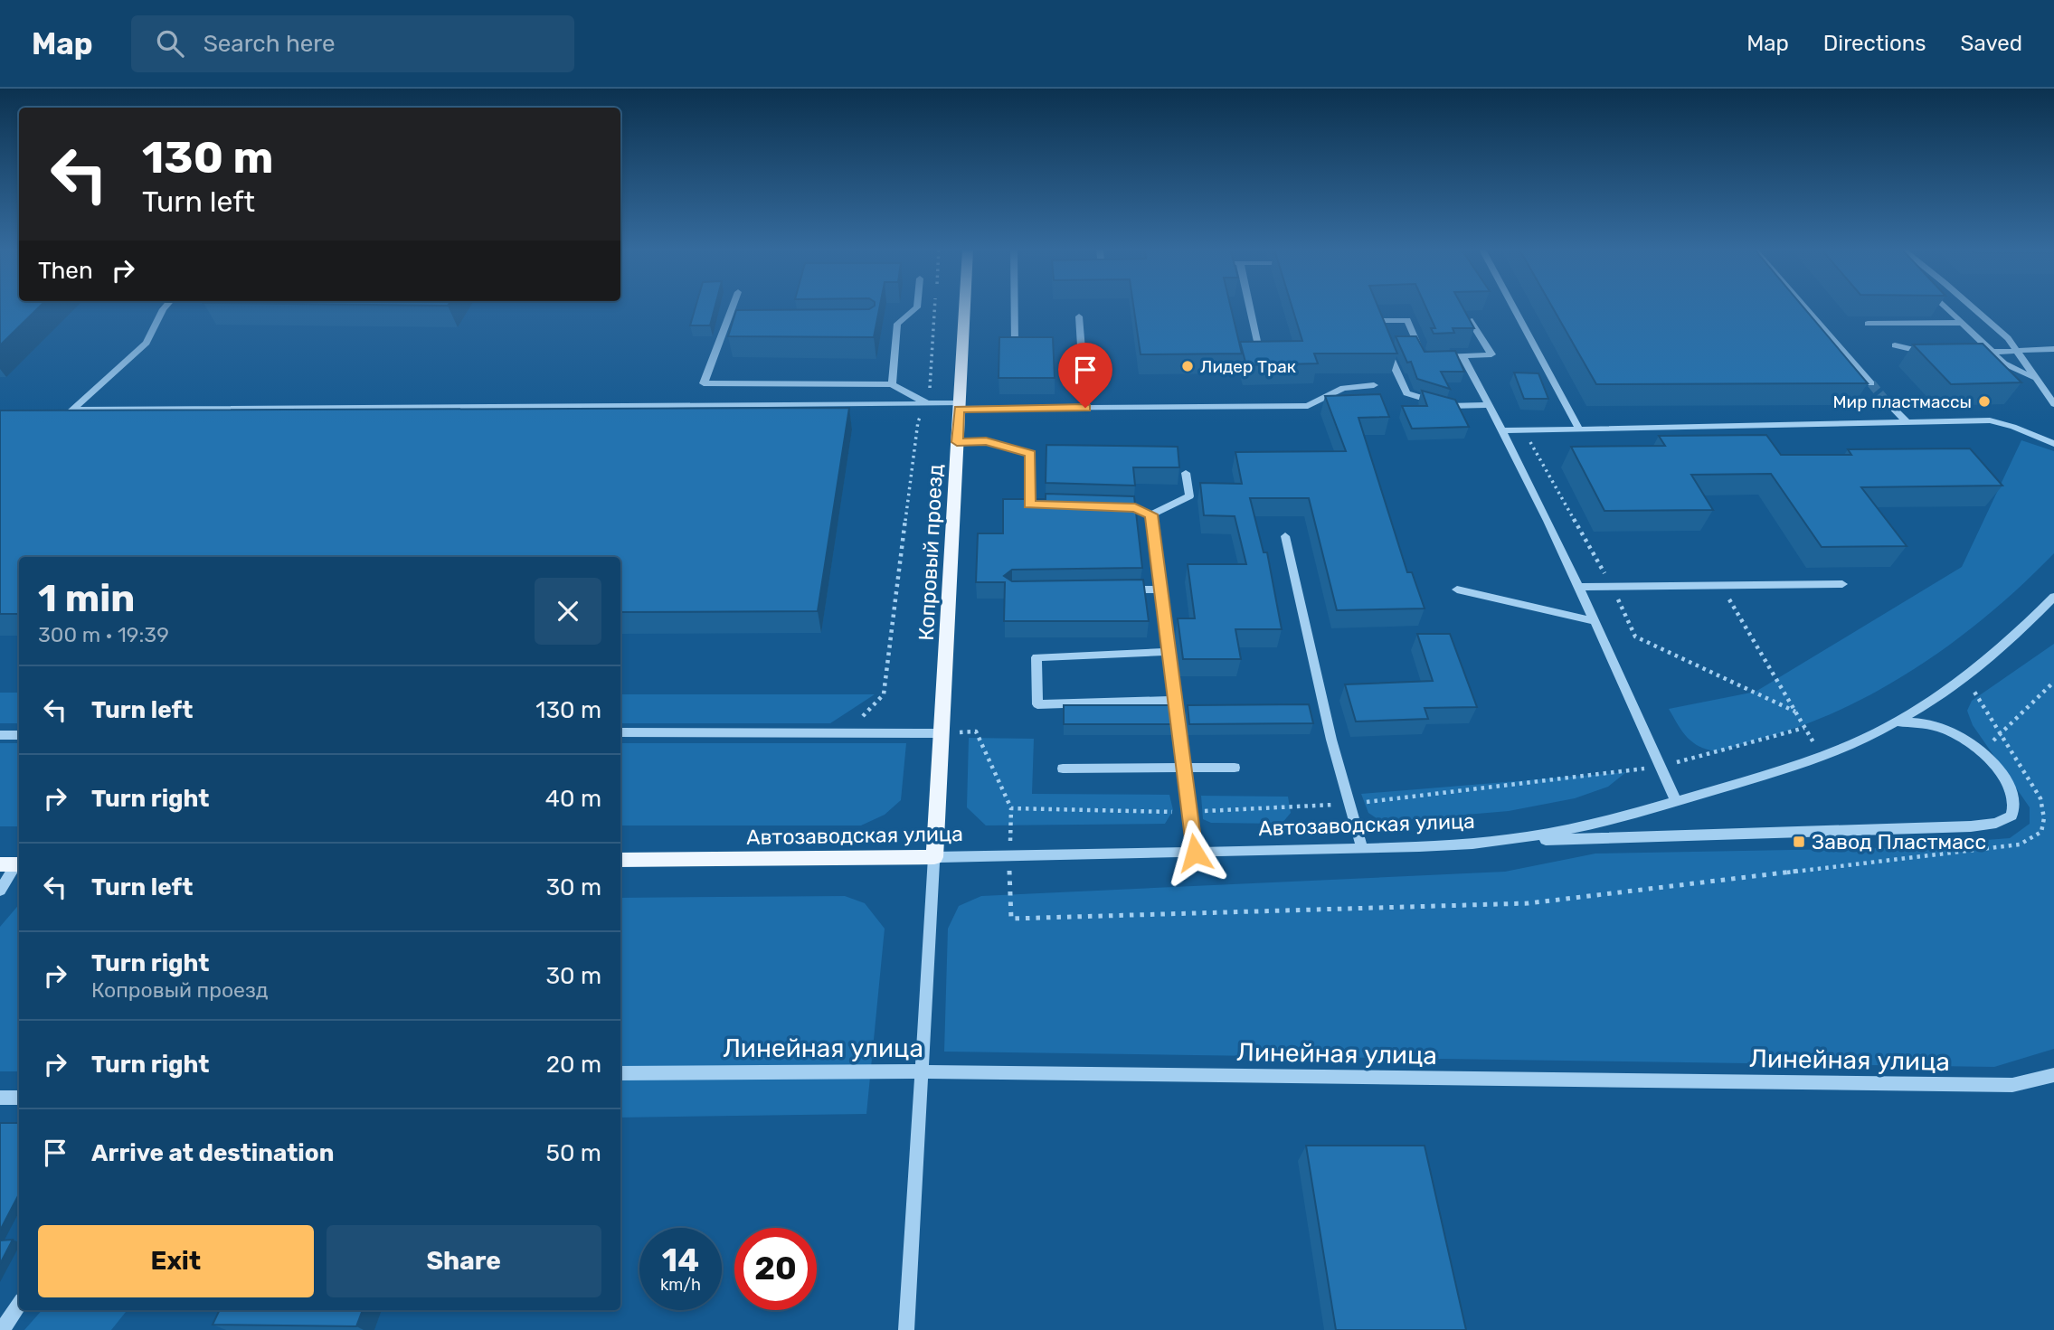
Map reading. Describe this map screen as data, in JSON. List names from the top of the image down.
{
  "streets": {
    "main road": ["Копровый проезд", "Автозаводская улица"],
    "street": ["Линейная улица"]
  },
  "crossings": [
    ["Копровый проезд", "Автозаводская улица"]
  ],
  "places": {
    "other": ["Лидер Трак", "Мир пластмассы"],
    "transit": ["Завод Пластмасс"]
  },
  "page": {
    "header": "Map",
    "search": "Search here",
    "nav": ["Map", "Directions", "Saved"],
    "turn": ["130 m", "Turn left"],
    "then": "Then",
    "heading": ["1 min", "300 m · 19:39"],
    "list": [
      {
        "name": "Turn left",
        "value": "130 m"
      },
      {
        "name": "Turn right",
        "value": "40 m"
      },
      {
        "name": "Turn left",
        "value": "30 m"
      },
      {
        "name": "Turn right",
        "note": "Копровый проезд",
        "value": "30 m"
      },
      {
        "name": "Turn right",
        "value": "20 m"
      },
      {
        "name": "Arrive at destination",
        "value": "50 m"
      }
    ],
    "buttons": ["Exit", "Share"],
    "speed": "14 km/h",
    "limit": "20"
  }
}
